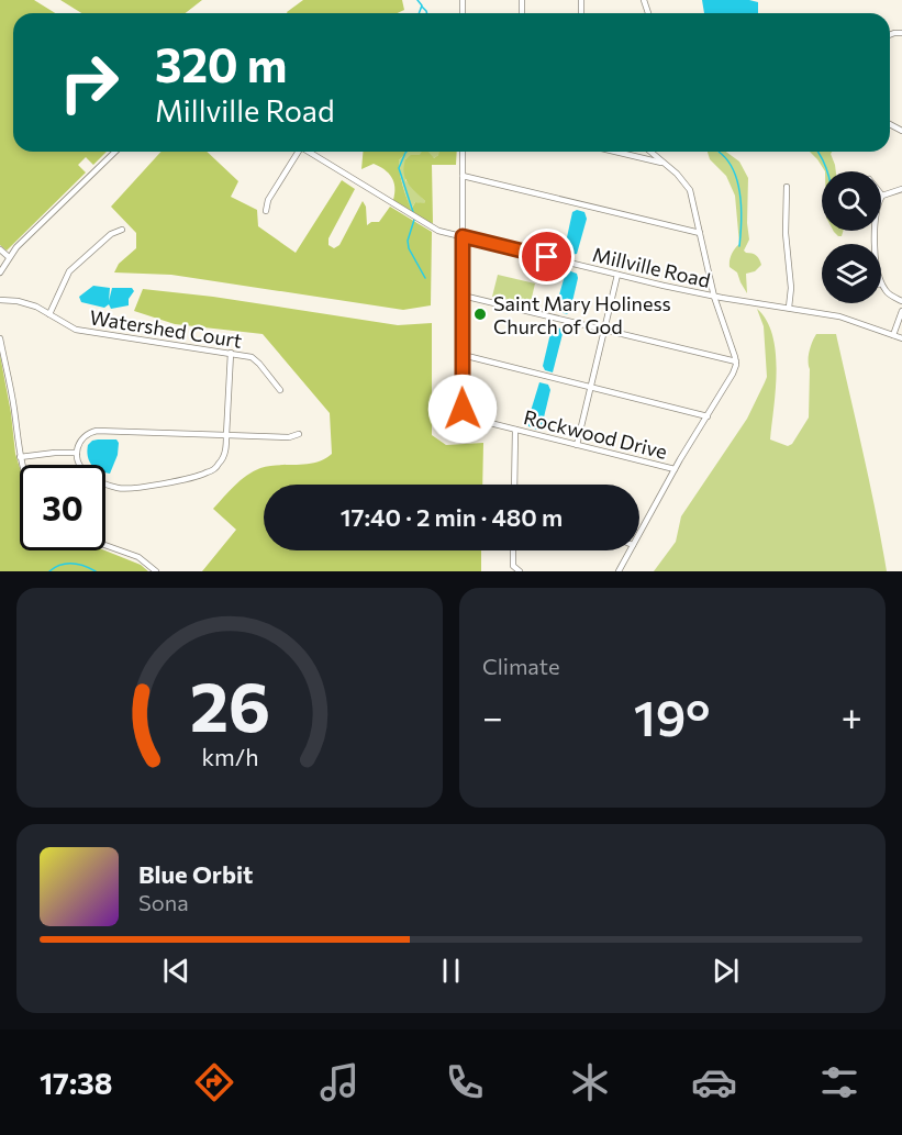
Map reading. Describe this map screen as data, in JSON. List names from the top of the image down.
{
  "streets": {
    "street": ["Millville Road", "Watershed Court", "Rockwood Drive"]
  },
  "crossings": [
    ["Millville Road", "Rockwood Drive"]
  ],
  "places": ["Saint Mary Holiness Church of God"],
  "page": {
    "turn": ["320 m", "Millville Road"],
    "limit": "30",
    "trip": "17:40 · 2 min · 480 m",
    "tile": "Climate",
    "heat": ["−", "19°", "+"],
    "song": ["Blue Orbit", "Sona"],
    "tabs": "17:38",
    "gauge": ["26", "km/h"]
  }
}
